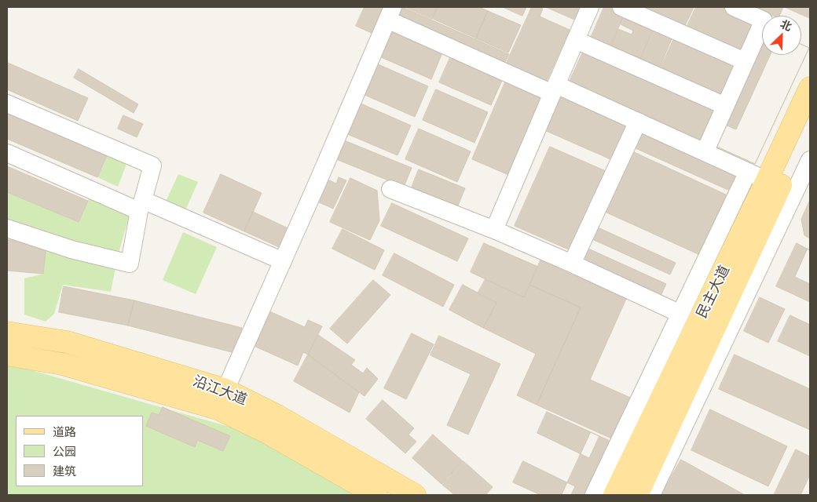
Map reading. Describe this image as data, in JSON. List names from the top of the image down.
{
  "streets": {
    "main road": ["民主大道", "沿江大道"]
  },
  "legend": ["道路", "公园", "建筑"],
  "north": "top right"
}
